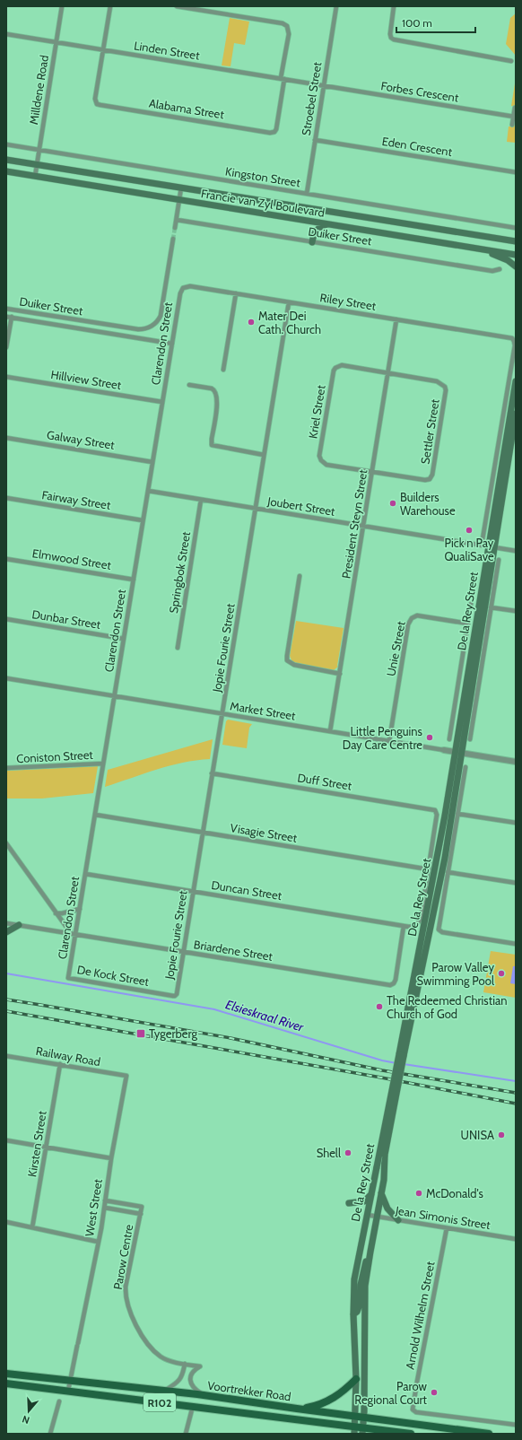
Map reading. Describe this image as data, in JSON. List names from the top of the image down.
{
  "streets": {
    "main road": [
      "Francie van Zyl Boulevard",
      "De la Rey Street",
      "Voortrekker Road",
      "R102"
    ],
    "street": [
      "Linden Street",
      "Milldene Road",
      "Forbes Crescent",
      "Stroebel Street",
      "Alabama Street",
      "Eden Crescent",
      "Kingston Street",
      "Duiker Street",
      "Riley Street",
      "Clarendon Street",
      "Hillview Street",
      "Kriel Street",
      "Settler Street",
      "Galway Street",
      "Fairway Street",
      "Joubert Street",
      "President Steyn Street",
      "Elmwood Street",
      "Springbok Street",
      "Dunbar Street",
      "Jopie Fourie Street",
      "Unie Street",
      "Market Street",
      "Coniston Street",
      "Duff Street",
      "Visagie Street",
      "Duncan Street",
      "Briardene Street",
      "De Kock Street",
      "Railway Road",
      "Kirsten Street",
      "West Street",
      "Jean Simonis Street",
      "Parow Centre",
      "Arnold Wilhelm Street"
    ]
  },
  "crossings": [
    ["Linden Street", "Milldene Road"],
    ["Linden Street", "Forbes Crescent"],
    ["Linden Street", "Stroebel Street"],
    ["Linden Street", "Alabama Street"],
    ["Milldene Road", "Kingston Street"],
    ["Milldene Road", "Francie van Zyl Boulevard"],
    ["Forbes Crescent", "Stroebel Street"],
    ["Stroebel Street", "Eden Crescent"],
    ["Stroebel Street", "Kingston Street"],
    ["Riley Street", "Clarendon Street"],
    ["Riley Street", "Joubert Street"],
    ["Riley Street", "President Steyn Street"],
    ["Riley Street", "Jopie Fourie Street"],
    ["Clarendon Street", "Hillview Street"],
    ["Clarendon Street", "Galway Street"],
    ["Clarendon Street", "Fairway Street"],
    ["Clarendon Street", "Joubert Street"],
    ["Clarendon Street", "Elmwood Street"],
    ["Clarendon Street", "Dunbar Street"],
    ["Clarendon Street", "Market Street"],
    ["Clarendon Street", "Coniston Street"],
    ["Clarendon Street", "Visagie Street"],
    ["Clarendon Street", "Duncan Street"],
    ["Clarendon Street", "Briardene Street"],
    ["Clarendon Street", "De Kock Street"],
    ["Kriel Street", "Settler Street"],
    ["Kriel Street", "President Steyn Street"],
    ["Settler Street", "President Steyn Street"],
    ["Joubert Street", "President Steyn Street"],
    ["Joubert Street", "Springbok Street"],
    ["Joubert Street", "De la Rey Street"],
    ["Joubert Street", "Jopie Fourie Street"],
    ["President Steyn Street", "Market Street"],
    ["De la Rey Street", "Unie Street"],
    ["De la Rey Street", "Market Street"],
    ["De la Rey Street", "Duff Street"],
    ["De la Rey Street", "Visagie Street"],
    ["De la Rey Street", "Duncan Street"],
    ["De la Rey Street", "Briardene Street"],
    ["De la Rey Street", "Jean Simonis Street"],
    ["De la Rey Street", "Voortrekker Road"],
    ["Jopie Fourie Street", "Market Street"],
    ["Jopie Fourie Street", "Duff Street"],
    ["Jopie Fourie Street", "Visagie Street"],
    ["Jopie Fourie Street", "Duncan Street"],
    ["Jopie Fourie Street", "Briardene Street"],
    ["Jopie Fourie Street", "De Kock Street"],
    ["Unie Street", "Market Street"],
    ["Railway Road", "Kirsten Street"],
    ["Railway Road", "West Street"],
    ["West Street", "Parow Centre"],
    ["West Street", "Voortrekker Road"],
    ["Jean Simonis Street", "Arnold Wilhelm Street"],
    ["Parow Centre", "Voortrekker Road"]
  ],
  "water": ["Elsieskraal River"],
  "places": {
    "other": [
      "Mater Dei Cath. Church",
      "Builders Warehouse",
      "Pick n Pay QualiSave",
      "Little Penguins Day Care Centre",
      "Parow Valley Swimming Pool",
      "The Redeemed Christian Church of God",
      "UNISA",
      "Shell",
      "McDonald's",
      "Parow Regional Court"
    ],
    "transit": ["Tygerberg"]
  },
  "scale_bar": "100 m",
  "north": "bottom"
}
